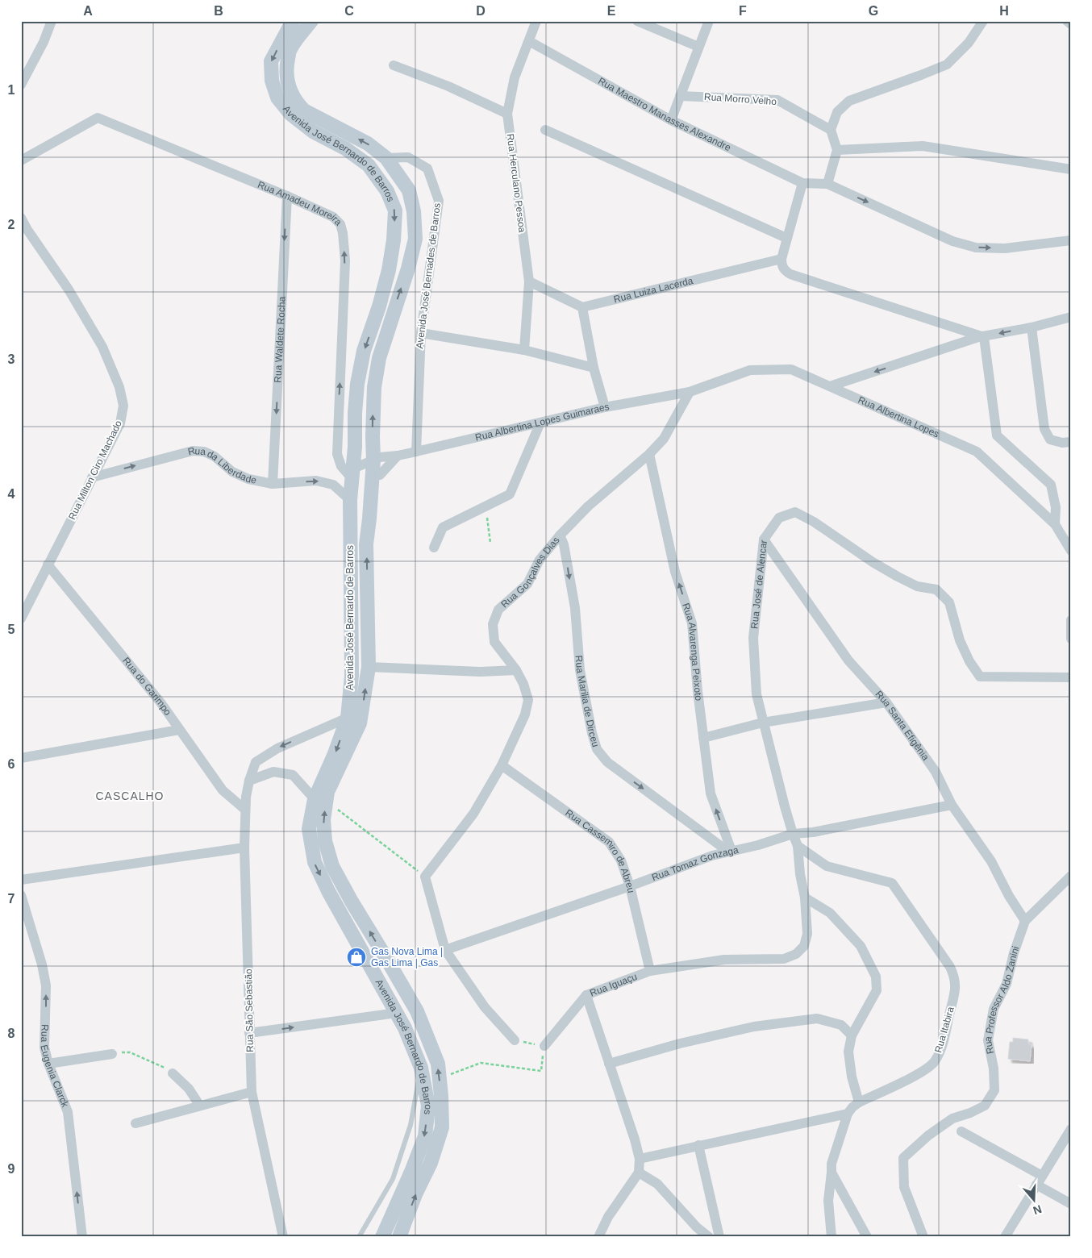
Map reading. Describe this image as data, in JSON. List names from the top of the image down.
{
  "streets": {
    "main road": ["Avenida José Bernardo de Barros"],
    "street": [
      "Rua Morro Velho",
      "Rua Maestro Manasses Alexandre",
      "Rua Herculano Pessoa",
      "Rua Amadeu Moreira",
      "Avenida José Bernades de Barros",
      "Rua Luiza Lacerda",
      "Rua Waldete Rocha",
      "Rua Albertina Lopes",
      "Rua Albertina Lopes Guimaraes",
      "Rua da Liberdade",
      "Rua Milton Ciro Machado",
      "Rua Gonçalves Dias",
      "Rua José de Alencar",
      "Rua Alvarenga Peixoto",
      "Rua do Garimpo",
      "Rua Marilia de Dirceu",
      "Rua Santa Efigênia",
      "Rua Cassemiro de Abreu",
      "Rua Tomaz Gonzaga",
      "Rua Iguaçu",
      "Rua Professor Aldo Zanini",
      "Rua São Sebastião",
      "Rua Itabira",
      "Rua Eugenia Clarck"
    ]
  },
  "crossings": [
    ["Rua Maestro Manasses Alexandre", "Rua Herculano Pessoa"],
    ["Avenida José Bernardo de Barros", "Rua Amadeu Moreira"],
    ["Avenida José Bernardo de Barros", "Avenida José Bernades de Barros"],
    ["Avenida José Bernardo de Barros", "Rua Albertina Lopes Guimaraes"],
    ["Avenida José Bernardo de Barros", "Rua da Liberdade"],
    ["Avenida José Bernardo de Barros", "Rua São Sebastião"],
    ["Rua Amadeu Moreira", "Rua Waldete Rocha"],
    ["Rua Amadeu Moreira", "Rua Albertina Lopes Guimaraes"],
    ["Avenida José Bernades de Barros", "Rua Albertina Lopes Guimaraes"],
    ["Rua Waldete Rocha", "Rua da Liberdade"],
    ["Rua Albertina Lopes", "Rua Albertina Lopes Guimaraes"],
    ["Rua Albertina Lopes", "Rua Gonçalves Dias"],
    ["Rua Albertina Lopes Guimaraes", "Rua Gonçalves Dias"],
    ["Rua da Liberdade", "Rua Milton Ciro Machado"],
    ["Rua Milton Ciro Machado", "Rua do Garimpo"],
    ["Rua Gonçalves Dias", "Rua Alvarenga Peixoto"],
    ["Rua Gonçalves Dias", "Rua Marilia de Dirceu"],
    ["Rua Gonçalves Dias", "Rua Cassemiro de Abreu"],
    ["Rua José de Alencar", "Rua Santa Efigênia"],
    ["Rua José de Alencar", "Rua Tomaz Gonzaga"],
    ["Rua José de Alencar", "Rua Iguaçu"],
    ["Rua Alvarenga Peixoto", "Rua Marilia de Dirceu"],
    ["Rua Alvarenga Peixoto", "Rua Tomaz Gonzaga"],
    ["Rua do Garimpo", "Rua São Sebastião"],
    ["Rua Marilia de Dirceu", "Rua Tomaz Gonzaga"],
    ["Rua Santa Efigênia", "Rua Tomaz Gonzaga"],
    ["Rua Santa Efigênia", "Rua Professor Aldo Zanini"],
    ["Rua Cassemiro de Abreu", "Rua Tomaz Gonzaga"],
    ["Rua Cassemiro de Abreu", "Rua Iguaçu"],
    ["Rua Tomaz Gonzaga", "Rua Iguaçu"],
    ["Rua Iguaçu", "Rua Itabira"]
  ],
  "one_way": [
    "Rua Amadeu Moreira",
    "Rua Waldete Rocha",
    "Rua da Liberdade",
    "Rua Alvarenga Peixoto",
    "Rua Marilia de Dirceu",
    "Rua Eugenia Clarck"
  ],
  "districts": ["CASCALHO"],
  "places": {
    "shop": ["Gas Nova Lima | Gas Lima | Gas"]
  },
  "north": "bottom",
  "grid": {
    "columns": [
      "A",
      "B",
      "C",
      "D",
      "E",
      "F",
      "G",
      "H"
    ],
    "rows": [
      "1",
      "2",
      "3",
      "4",
      "5",
      "6",
      "7",
      "8",
      "9"
    ]
  }
}
